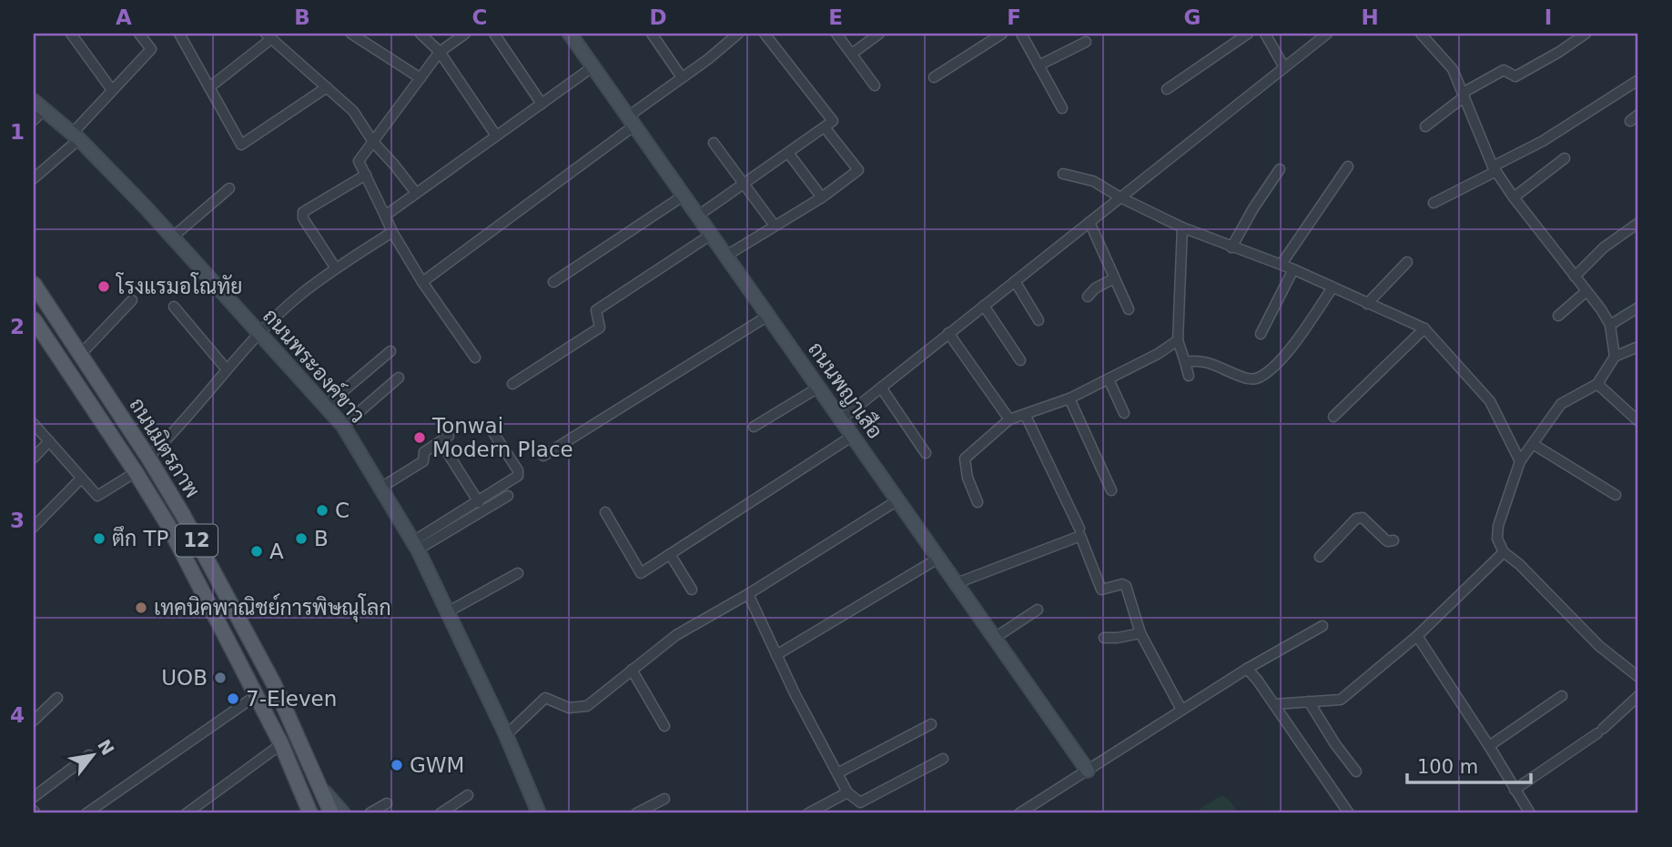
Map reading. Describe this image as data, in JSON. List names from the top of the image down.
{
  "streets": {
    "main road": ["ถนนมิตรภาพ", "12"],
    "street": ["ถนนพระองค์ขาว", "ถนนพญาเสือ"]
  },
  "places": [
    "โรงแรมอโณทัย",
    "Tonwai Modern Place",
    "C",
    "ตึก TP",
    "B",
    "A",
    "เทคนิคพาณิชย์การพิษณุโลก",
    "UOB",
    "7-Eleven",
    "GWM"
  ],
  "scale_bar": "100 m",
  "north": "top right",
  "grid": {
    "columns": [
      "A",
      "B",
      "C",
      "D",
      "E",
      "F",
      "G",
      "H",
      "I"
    ],
    "rows": [
      "1",
      "2",
      "3",
      "4"
    ]
  }
}
